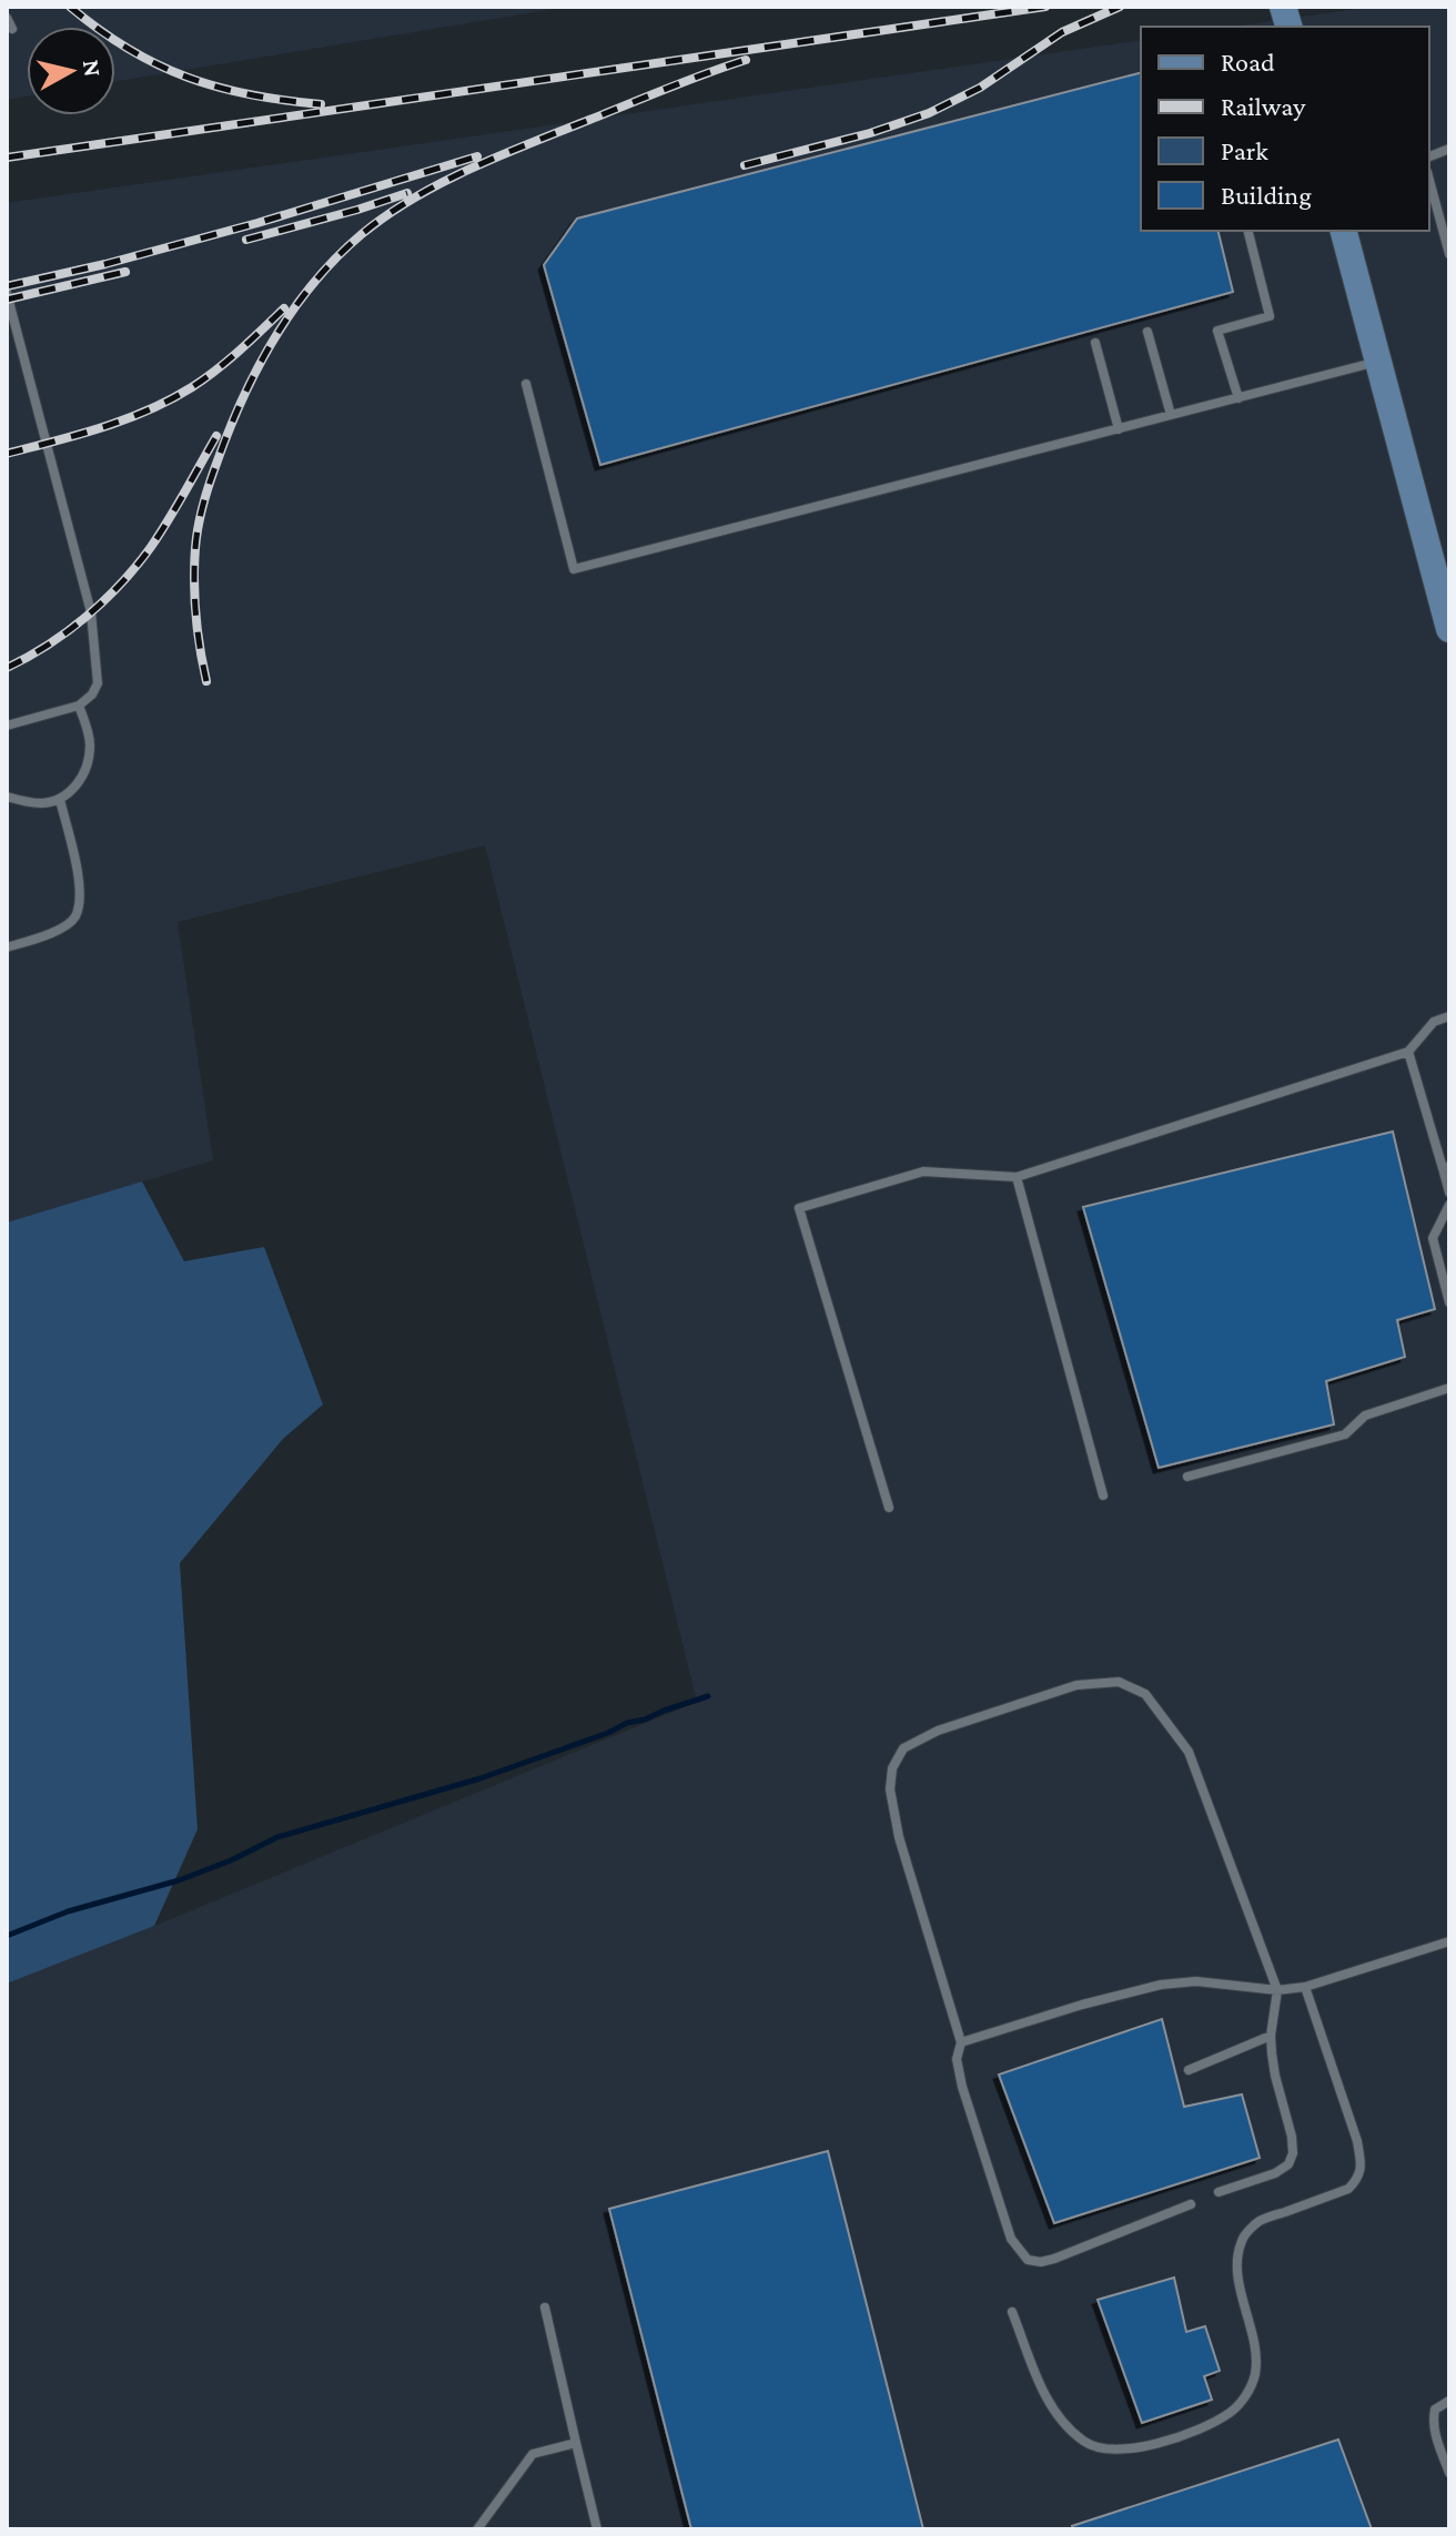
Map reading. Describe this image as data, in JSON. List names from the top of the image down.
{
  "legend": [
    "Road",
    "Railway",
    "Park",
    "Building"
  ],
  "north": "right"
}
